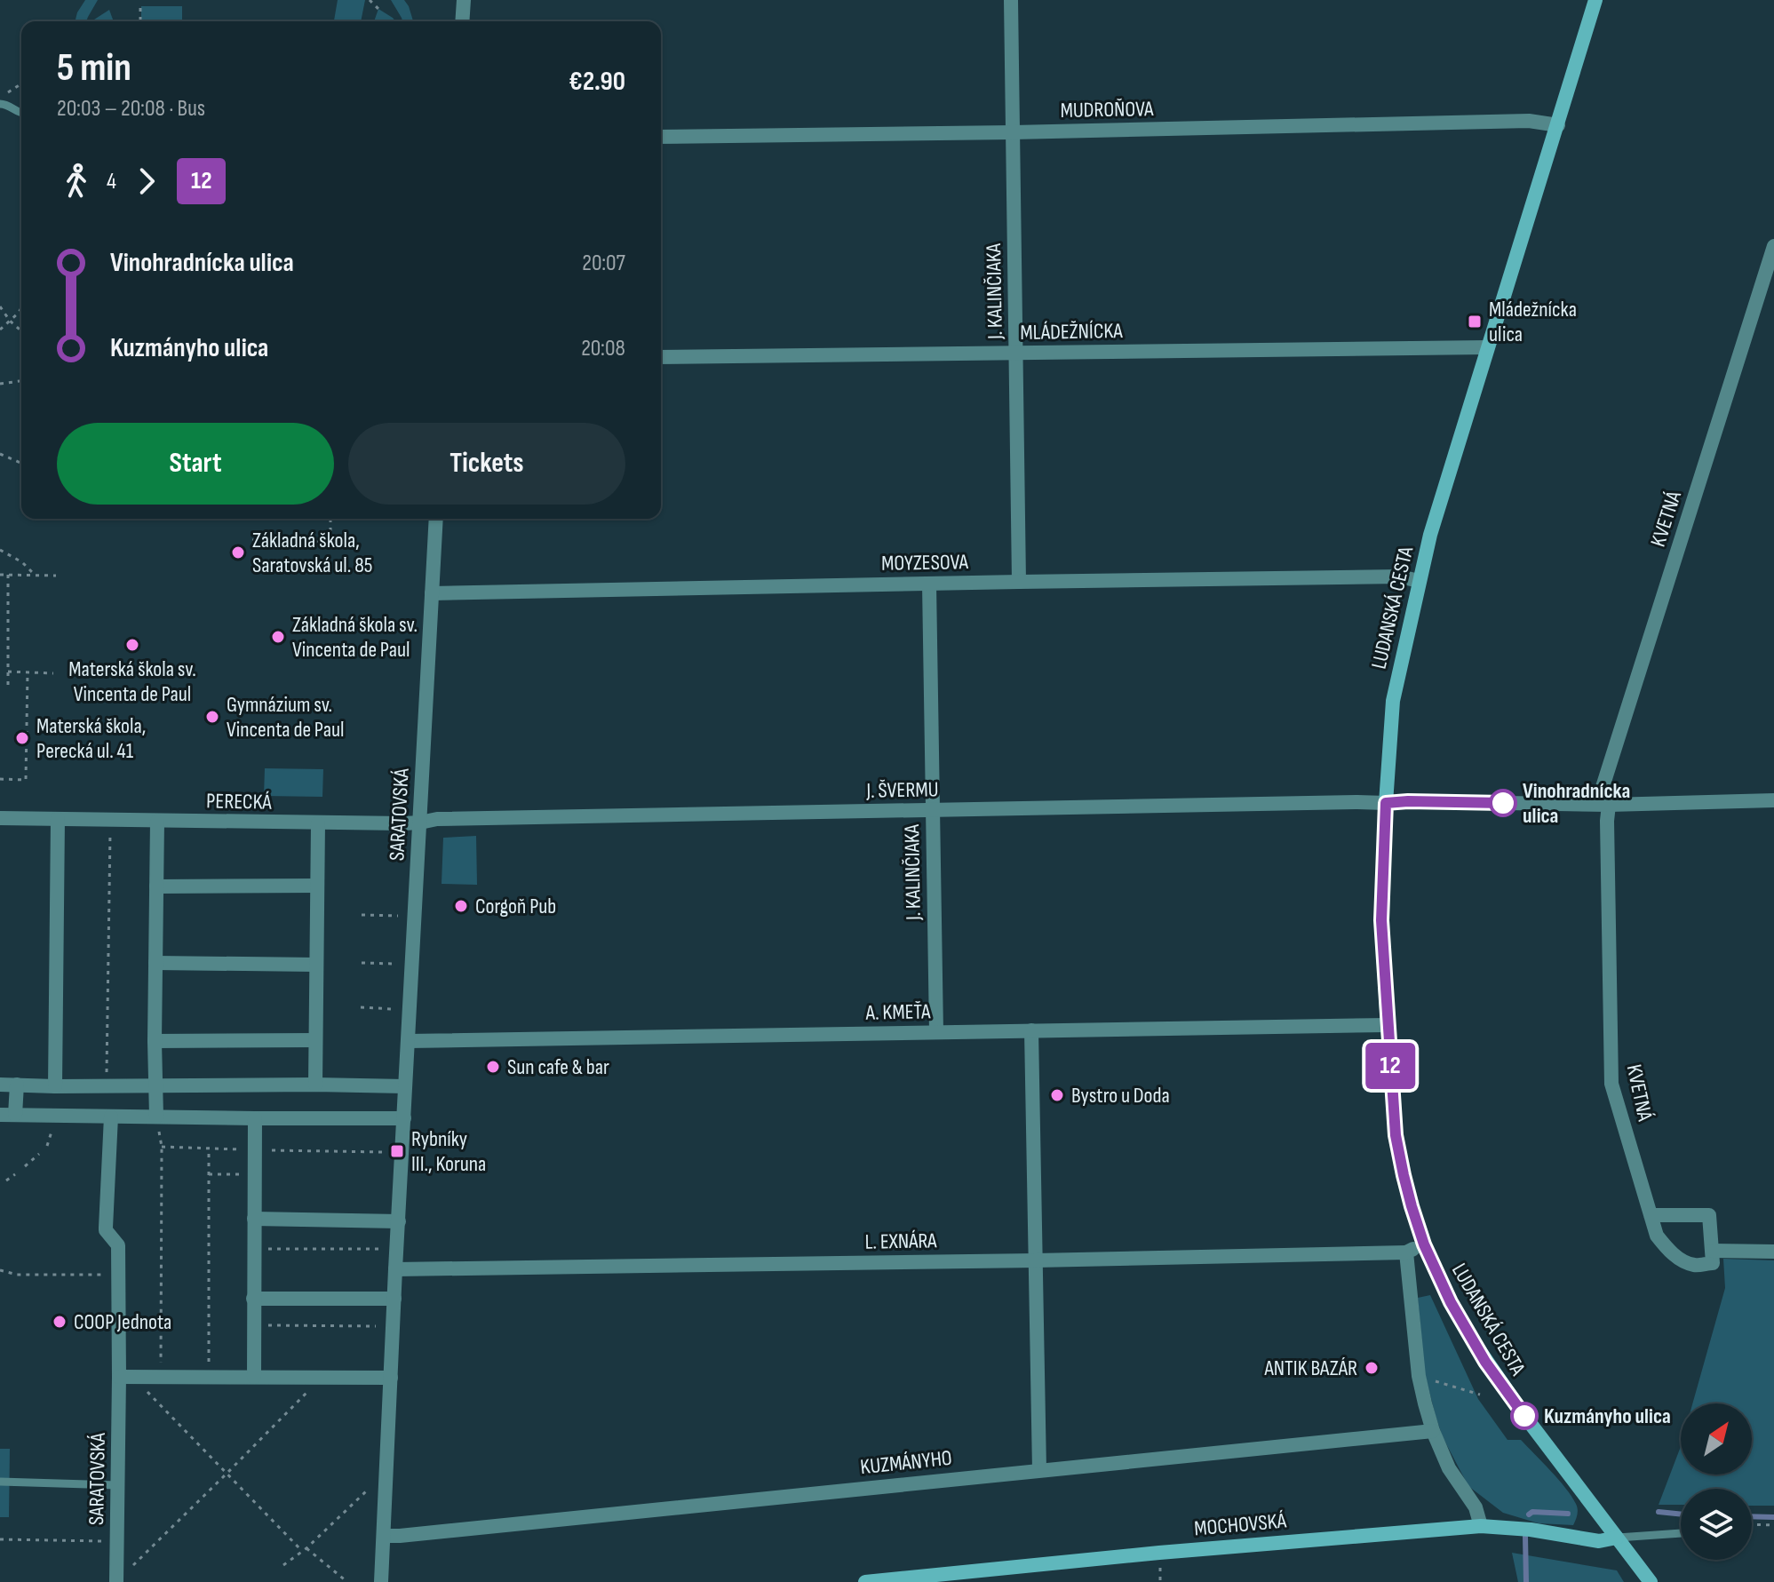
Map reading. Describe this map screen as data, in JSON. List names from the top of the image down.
{
  "streets": {
    "street": [
      "MUDROŇOVA",
      "J. KALINČIAKA",
      "MLÁDEŽNÍCKA",
      "KVETNÁ",
      "MOYZESOVA",
      "LUDANSKÁ CESTA",
      "J. ŠVERMU",
      "PERECKÁ",
      "SARATOVSKÁ",
      "A. KMEŤA",
      "L. EXNÁRA",
      "KUZMÁNYHO",
      "MOCHOVSKÁ"
    ]
  },
  "crossings": [
    ["MUDROŇOVA", "J. KALINČIAKA"],
    ["MUDROŇOVA", "LUDANSKÁ CESTA"],
    ["J. KALINČIAKA", "MLÁDEŽNÍCKA"],
    ["J. KALINČIAKA", "MOYZESOVA"],
    ["J. KALINČIAKA", "J. ŠVERMU"],
    ["J. KALINČIAKA", "A. KMEŤA"],
    ["MLÁDEŽNÍCKA", "LUDANSKÁ CESTA"],
    ["KVETNÁ", "J. ŠVERMU"],
    ["MOYZESOVA", "LUDANSKÁ CESTA"],
    ["MOYZESOVA", "SARATOVSKÁ"],
    ["LUDANSKÁ CESTA", "J. ŠVERMU"],
    ["LUDANSKÁ CESTA", "A. KMEŤA"],
    ["LUDANSKÁ CESTA", "MOCHOVSKÁ"],
    ["J. ŠVERMU", "PERECKÁ"],
    ["J. ŠVERMU", "SARATOVSKÁ"],
    ["PERECKÁ", "SARATOVSKÁ"],
    ["SARATOVSKÁ", "A. KMEŤA"],
    ["SARATOVSKÁ", "L. EXNÁRA"],
    ["SARATOVSKÁ", "KUZMÁNYHO"]
  ],
  "places": {
    "transit": ["Mládežnícka ulica", "Rybníky III., Koruna"],
    "other": [
      "Základná škola, Saratovská ul. 85",
      "Základná škola sv. Vincenta de Paul",
      "Materská škola sv. Vincenta de Paul",
      "Gymnázium sv. Vincenta de Paul",
      "Materská škola, Perecká ul. 41",
      "Vinohradnícka ulica",
      "Corgoň Pub",
      "Sun cafe & bar",
      "Bystro u Doda",
      "COOP Jednota",
      "ANTIK BAZÁR",
      "Kuzmányho ulica"
    ]
  },
  "lines": ["bus line 12"],
  "north": "top right",
  "page": {
    "on_map": "12",
    "heading": ["5 min", "20:03 – 20:08 · Bus", "€2.90"],
    "legs": ["4", "12"],
    "list": [
      {
        "name": "Vinohradnícka ulica",
        "value": "20:07"
      },
      {
        "name": "Kuzmányho ulica",
        "value": "20:08"
      }
    ],
    "buttons": ["Start", "Tickets"]
  }
}
